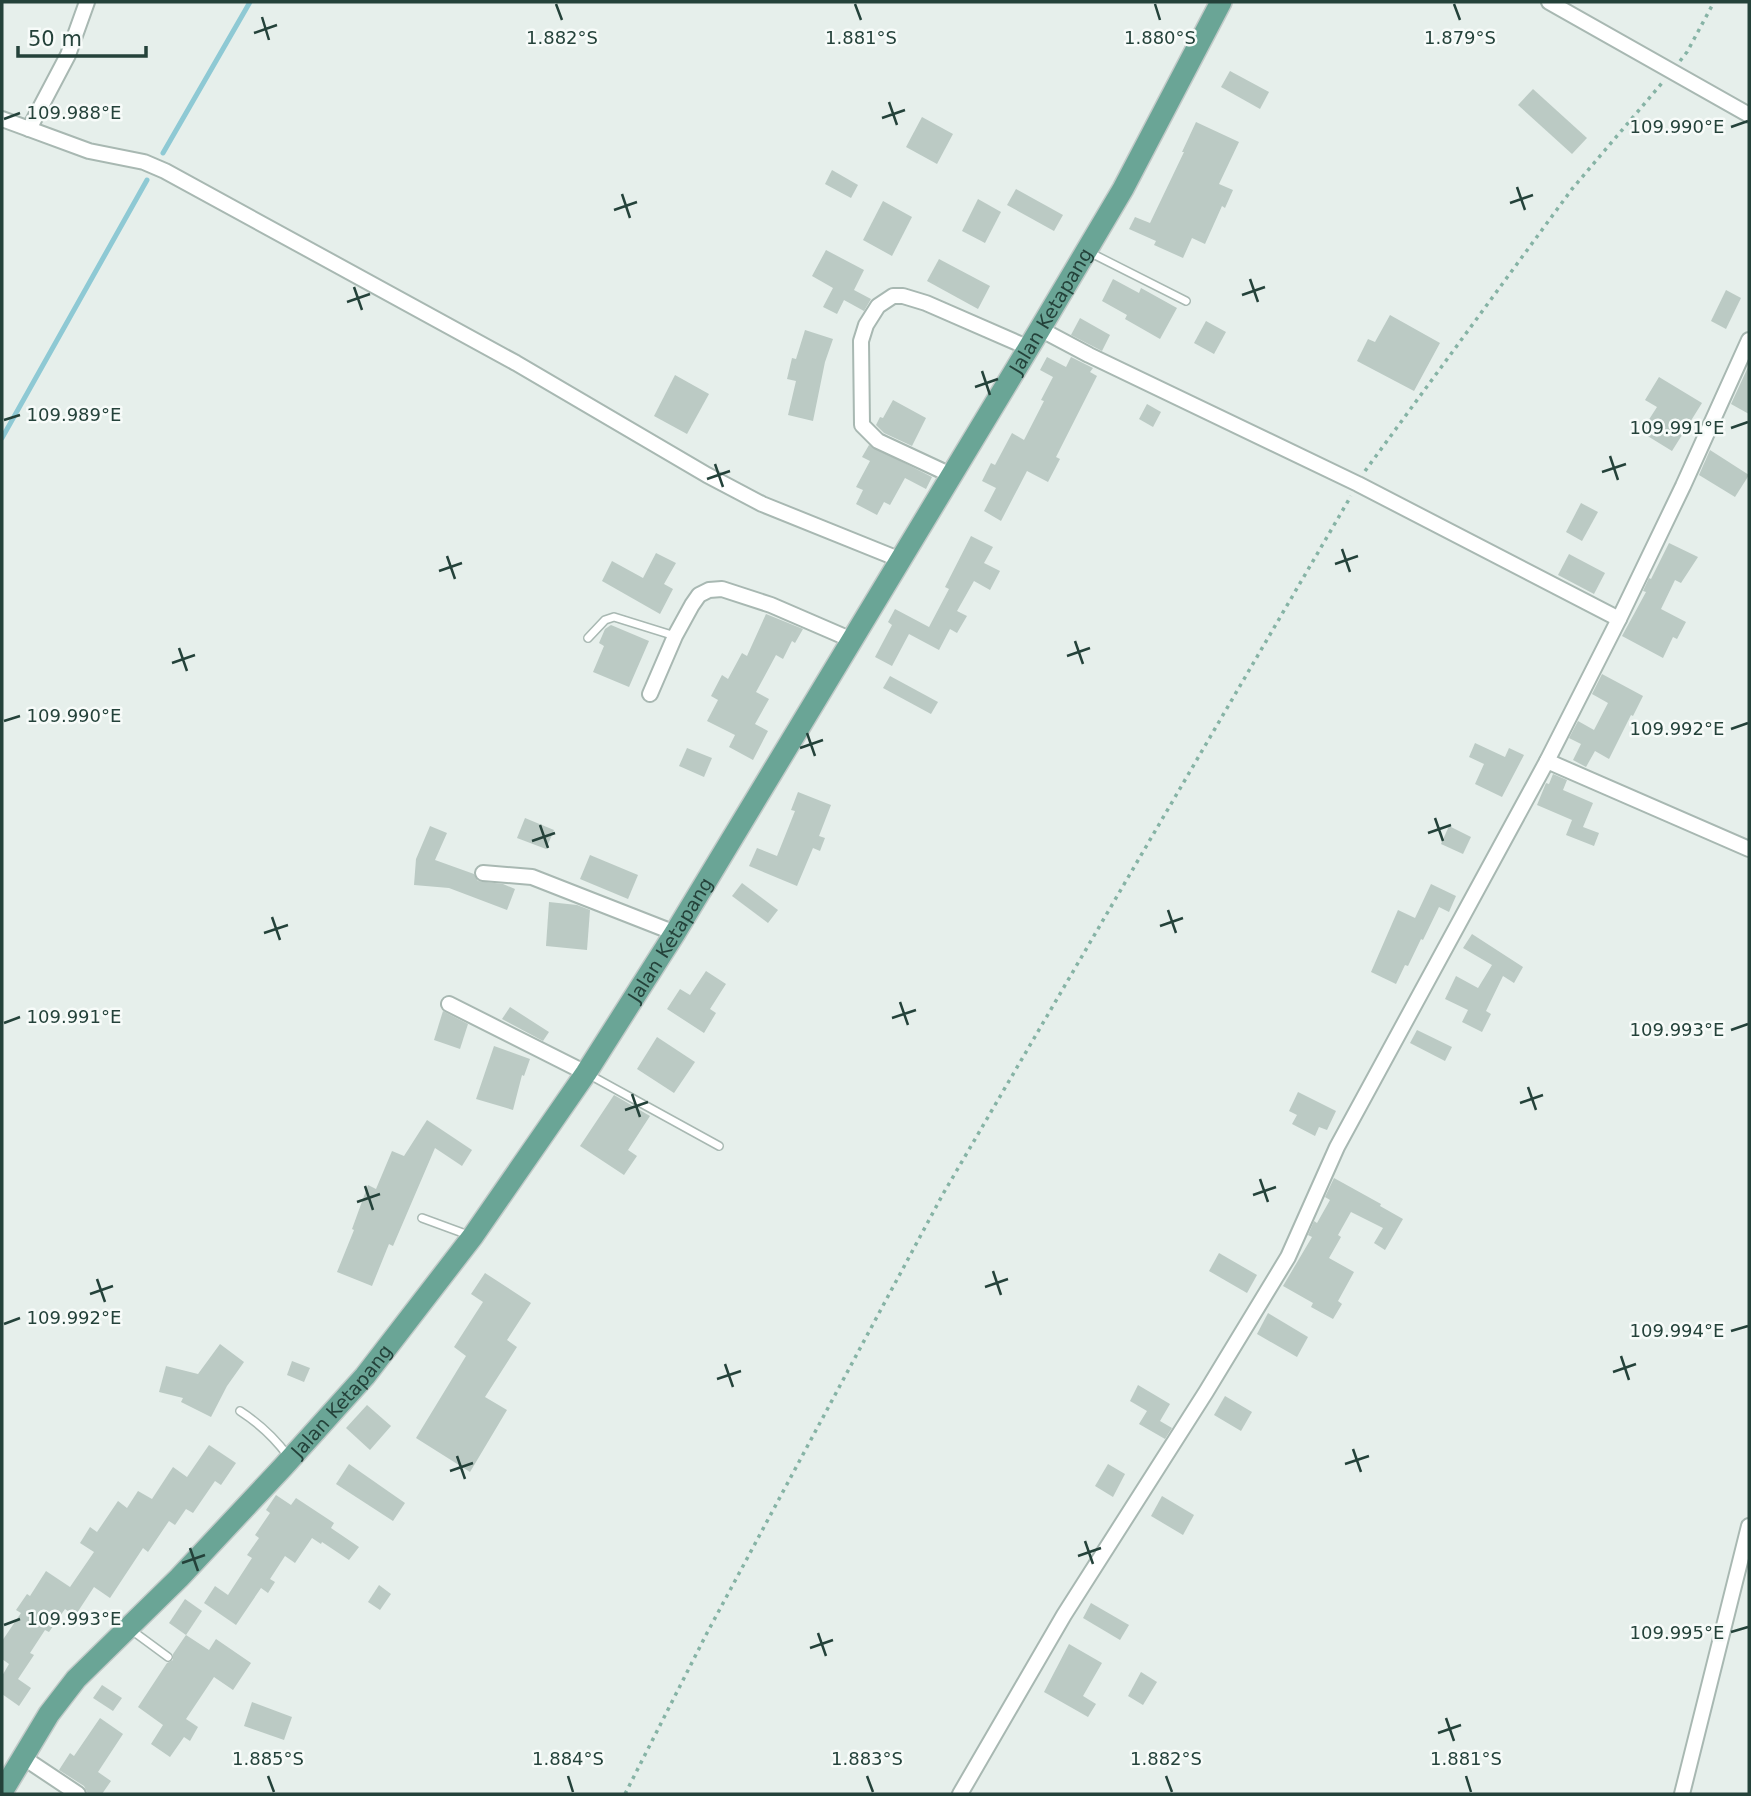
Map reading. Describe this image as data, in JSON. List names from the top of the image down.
{
  "streets": {
    "main road": ["Jalan Ketapang"]
  },
  "scale_bar": "50 m",
  "coordinates": [
    "1.882°S",
    "1.881°S",
    "1.880°S",
    "1.879°S",
    "109.988°E",
    "109.990°E",
    "109.989°E",
    "109.991°E",
    "109.992°E",
    "109.993°E",
    "109.994°E",
    "109.995°E",
    "1.885°S",
    "1.884°S",
    "1.883°S"
  ]
}
